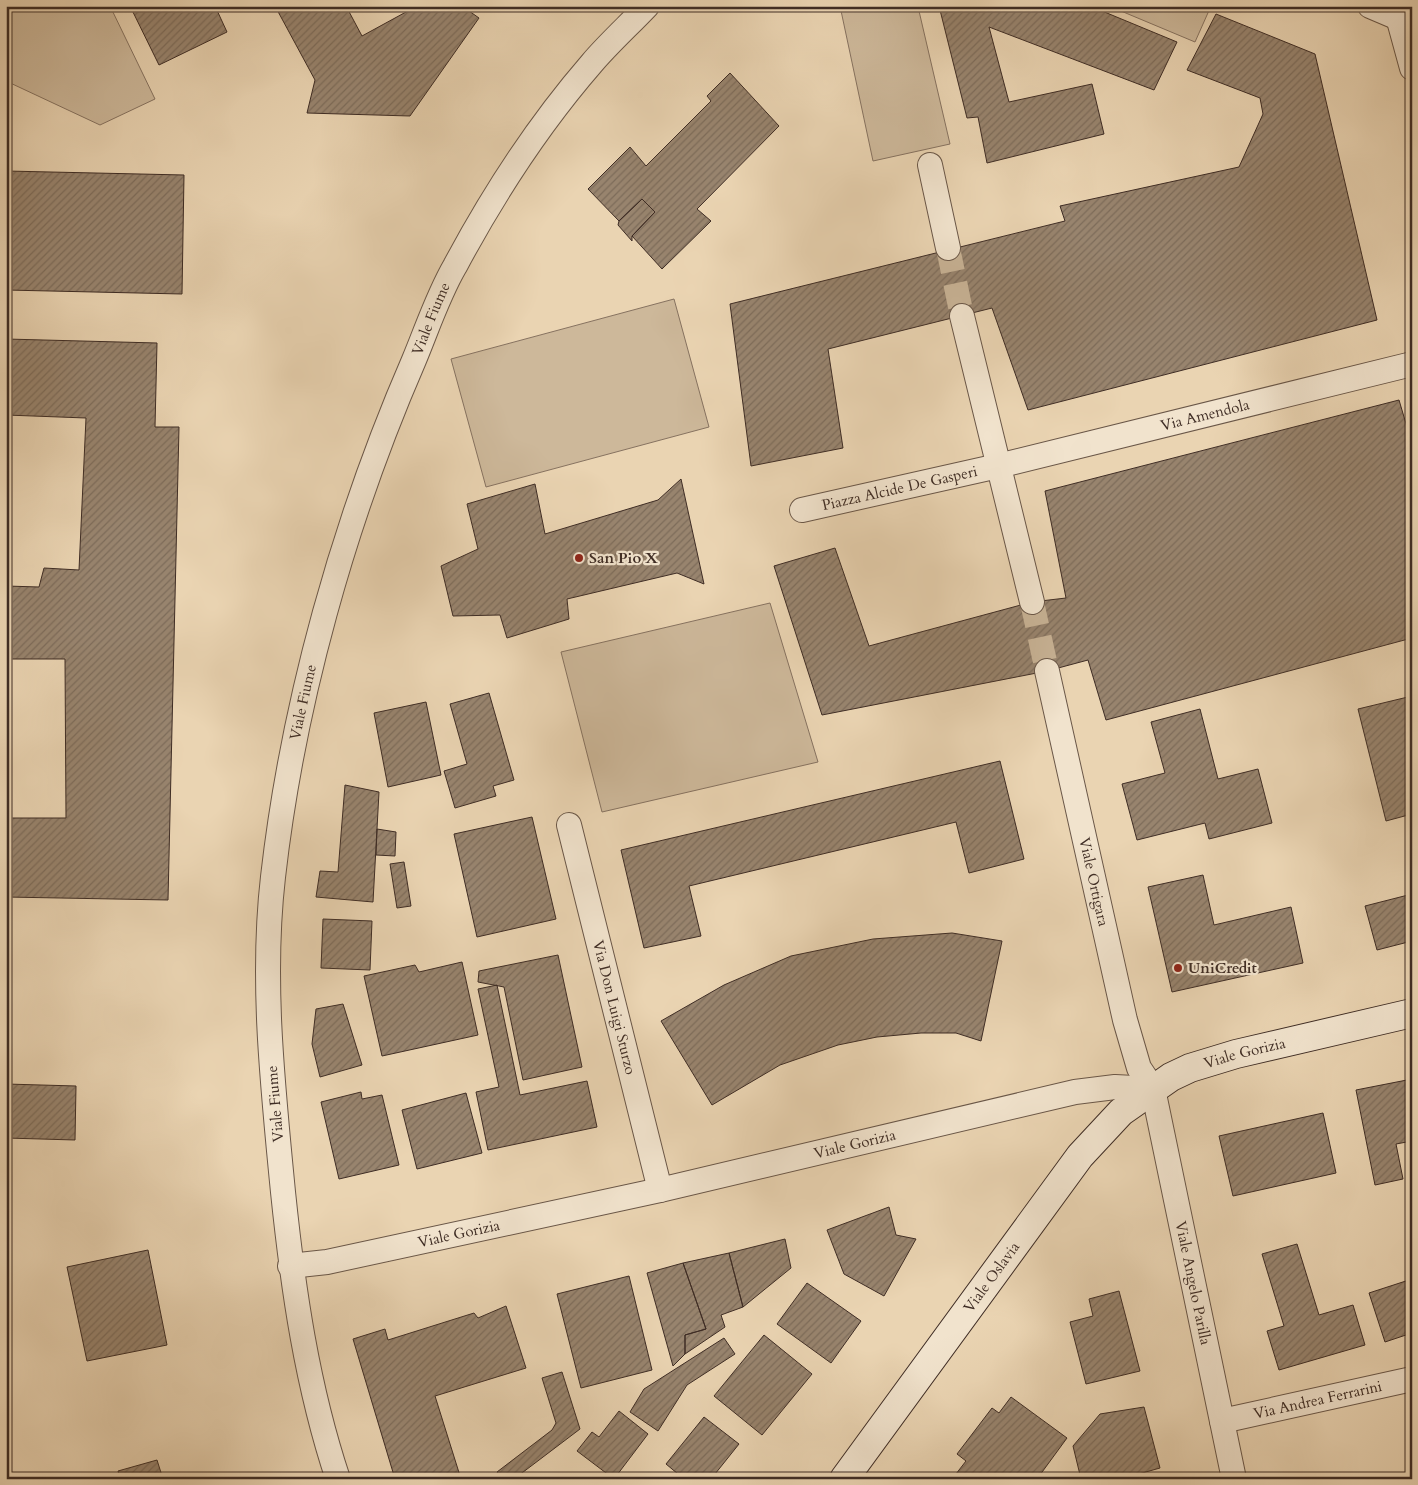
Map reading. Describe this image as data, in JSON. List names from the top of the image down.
{
  "streets": {
    "street": [
      "Viale Fiume",
      "Via Amendola",
      "Piazza Alcide De Gasperi",
      "Viale Ortigara",
      "Via Don Luigi Sturzo",
      "Viale Gorizia",
      "Viale Oslavia",
      "Viale Angelo Parilla",
      "Via Andrea Ferrarini"
    ]
  },
  "crossings": [
    ["Viale Fiume", "Viale Gorizia"],
    ["Via Amendola", "Piazza Alcide De Gasperi"],
    ["Viale Ortigara", "Viale Gorizia"],
    ["Viale Ortigara", "Viale Oslavia"],
    ["Viale Ortigara", "Viale Angelo Parilla"],
    ["Via Don Luigi Sturzo", "Viale Gorizia"],
    ["Viale Gorizia", "Viale Oslavia"],
    ["Viale Gorizia", "Viale Angelo Parilla"],
    ["Viale Oslavia", "Viale Angelo Parilla"],
    ["Viale Angelo Parilla", "Via Andrea Ferrarini"]
  ],
  "places": ["San Pio X", "UniCredit"]
}
